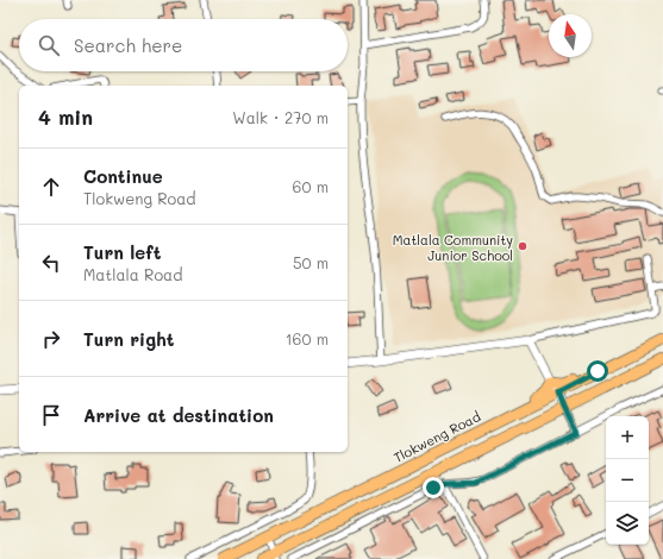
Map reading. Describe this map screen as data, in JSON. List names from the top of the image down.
{
  "streets": {
    "main road": ["Tlokweng Road"]
  },
  "places": ["Matlala Community Junior School"],
  "north": "top",
  "page": {
    "search": "Search here",
    "heading": ["4 min", "Walk · 270 m"],
    "list": [
      ["Continue", "Tlokweng Road", "60 m"],
      ["Turn left", "Matlala Road", "50 m"],
      ["Turn right", "160 m"],
      "Arrive at destination"
    ],
    "map_buttons": ["+", "−"]
  }
}
